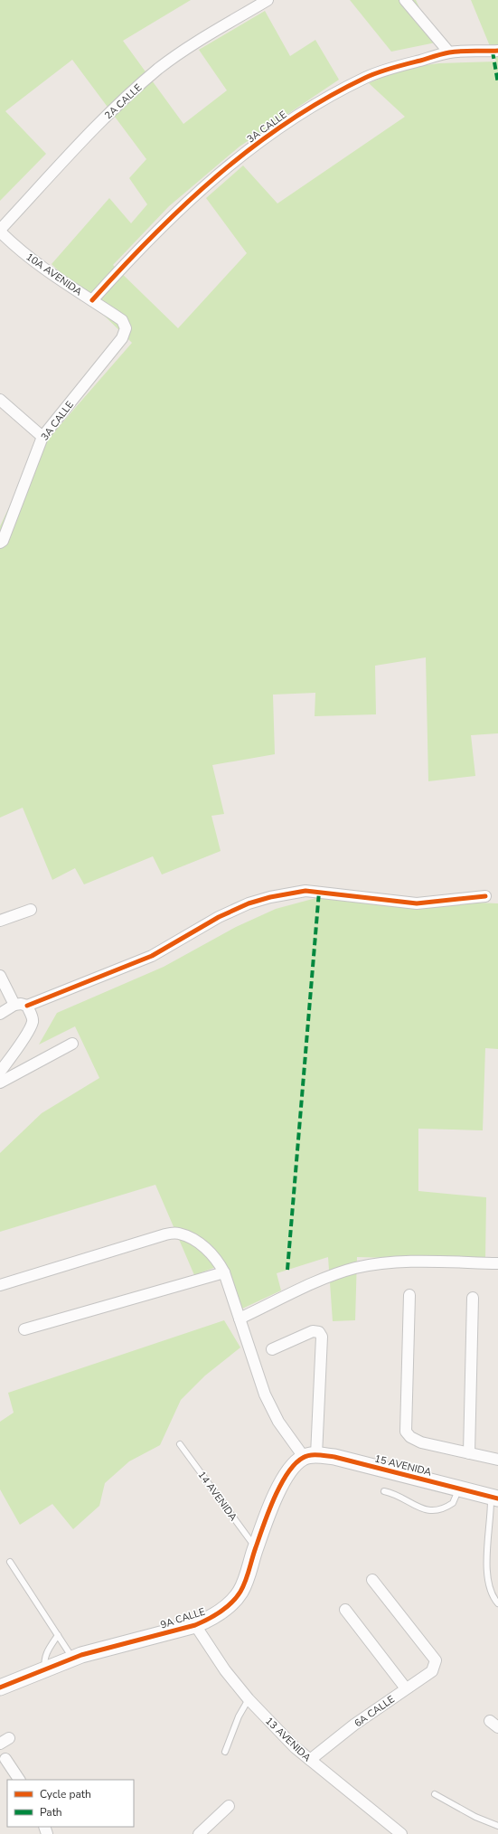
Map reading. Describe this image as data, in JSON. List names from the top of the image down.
{
  "streets": {
    "street": [
      "2A CALLE",
      "3A CALLE",
      "10A AVENIDA",
      "15 AVENIDA",
      "9A CALLE",
      "6A CALLE",
      "13 AVENIDA"
    ],
    "lane": ["14 AVENIDA"]
  },
  "crossings": [
    ["2A CALLE", "10A AVENIDA"],
    ["3A CALLE", "10A AVENIDA"],
    ["15 AVENIDA", "9A CALLE"],
    ["14 AVENIDA", "9A CALLE"],
    ["9A CALLE", "13 AVENIDA"],
    ["6A CALLE", "13 AVENIDA"]
  ],
  "legend": ["Cycle path", "Path"]
}
